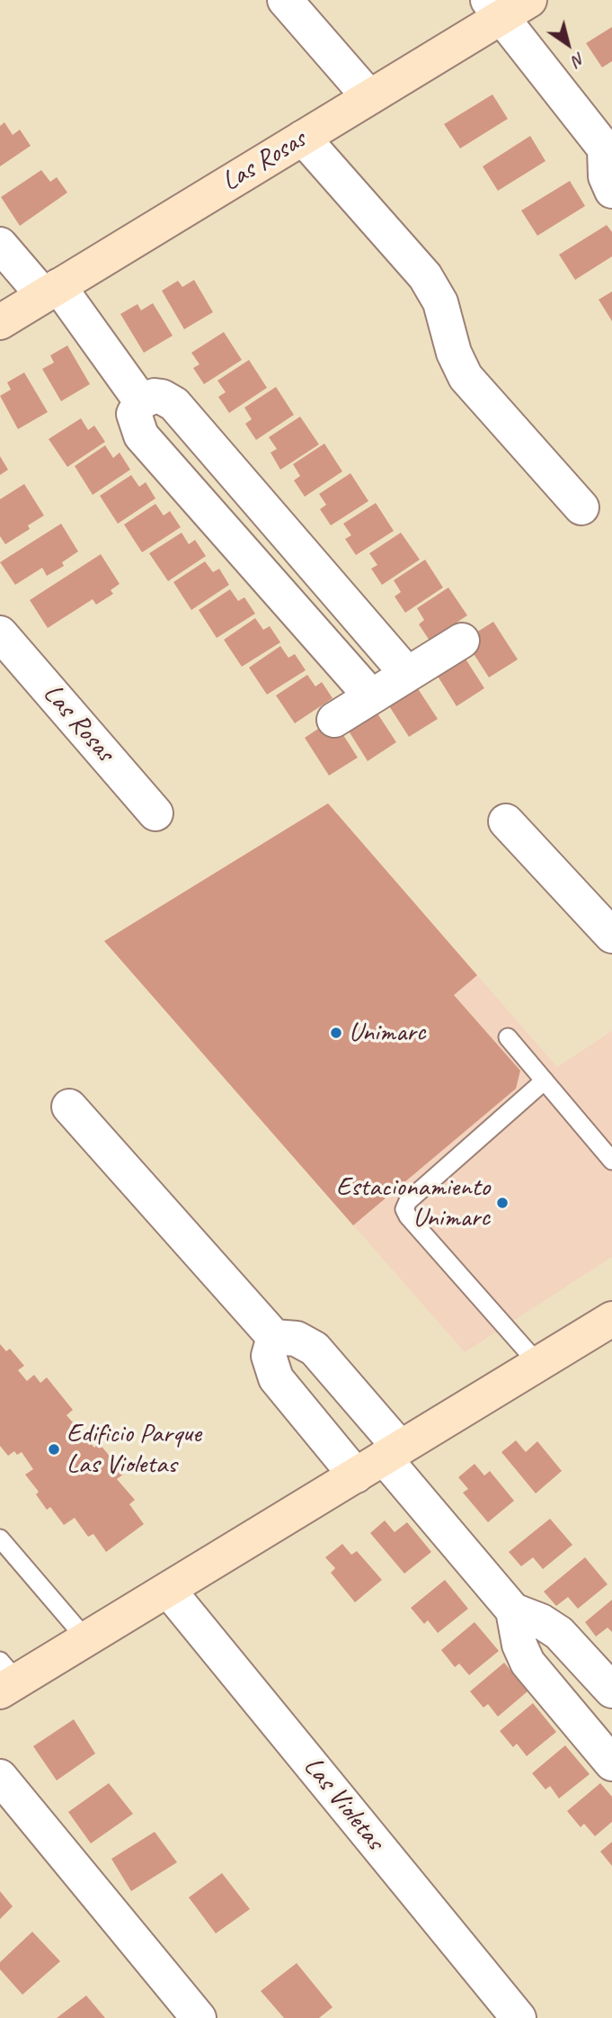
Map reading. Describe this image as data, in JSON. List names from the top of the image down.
{
  "streets": {
    "street": ["Las Rosas", "Las Violetas"]
  },
  "places": ["Unimarc", "Estacionamiento Unimarc", "Edificio Parque Las Violetas"],
  "north": "bottom right"
}
